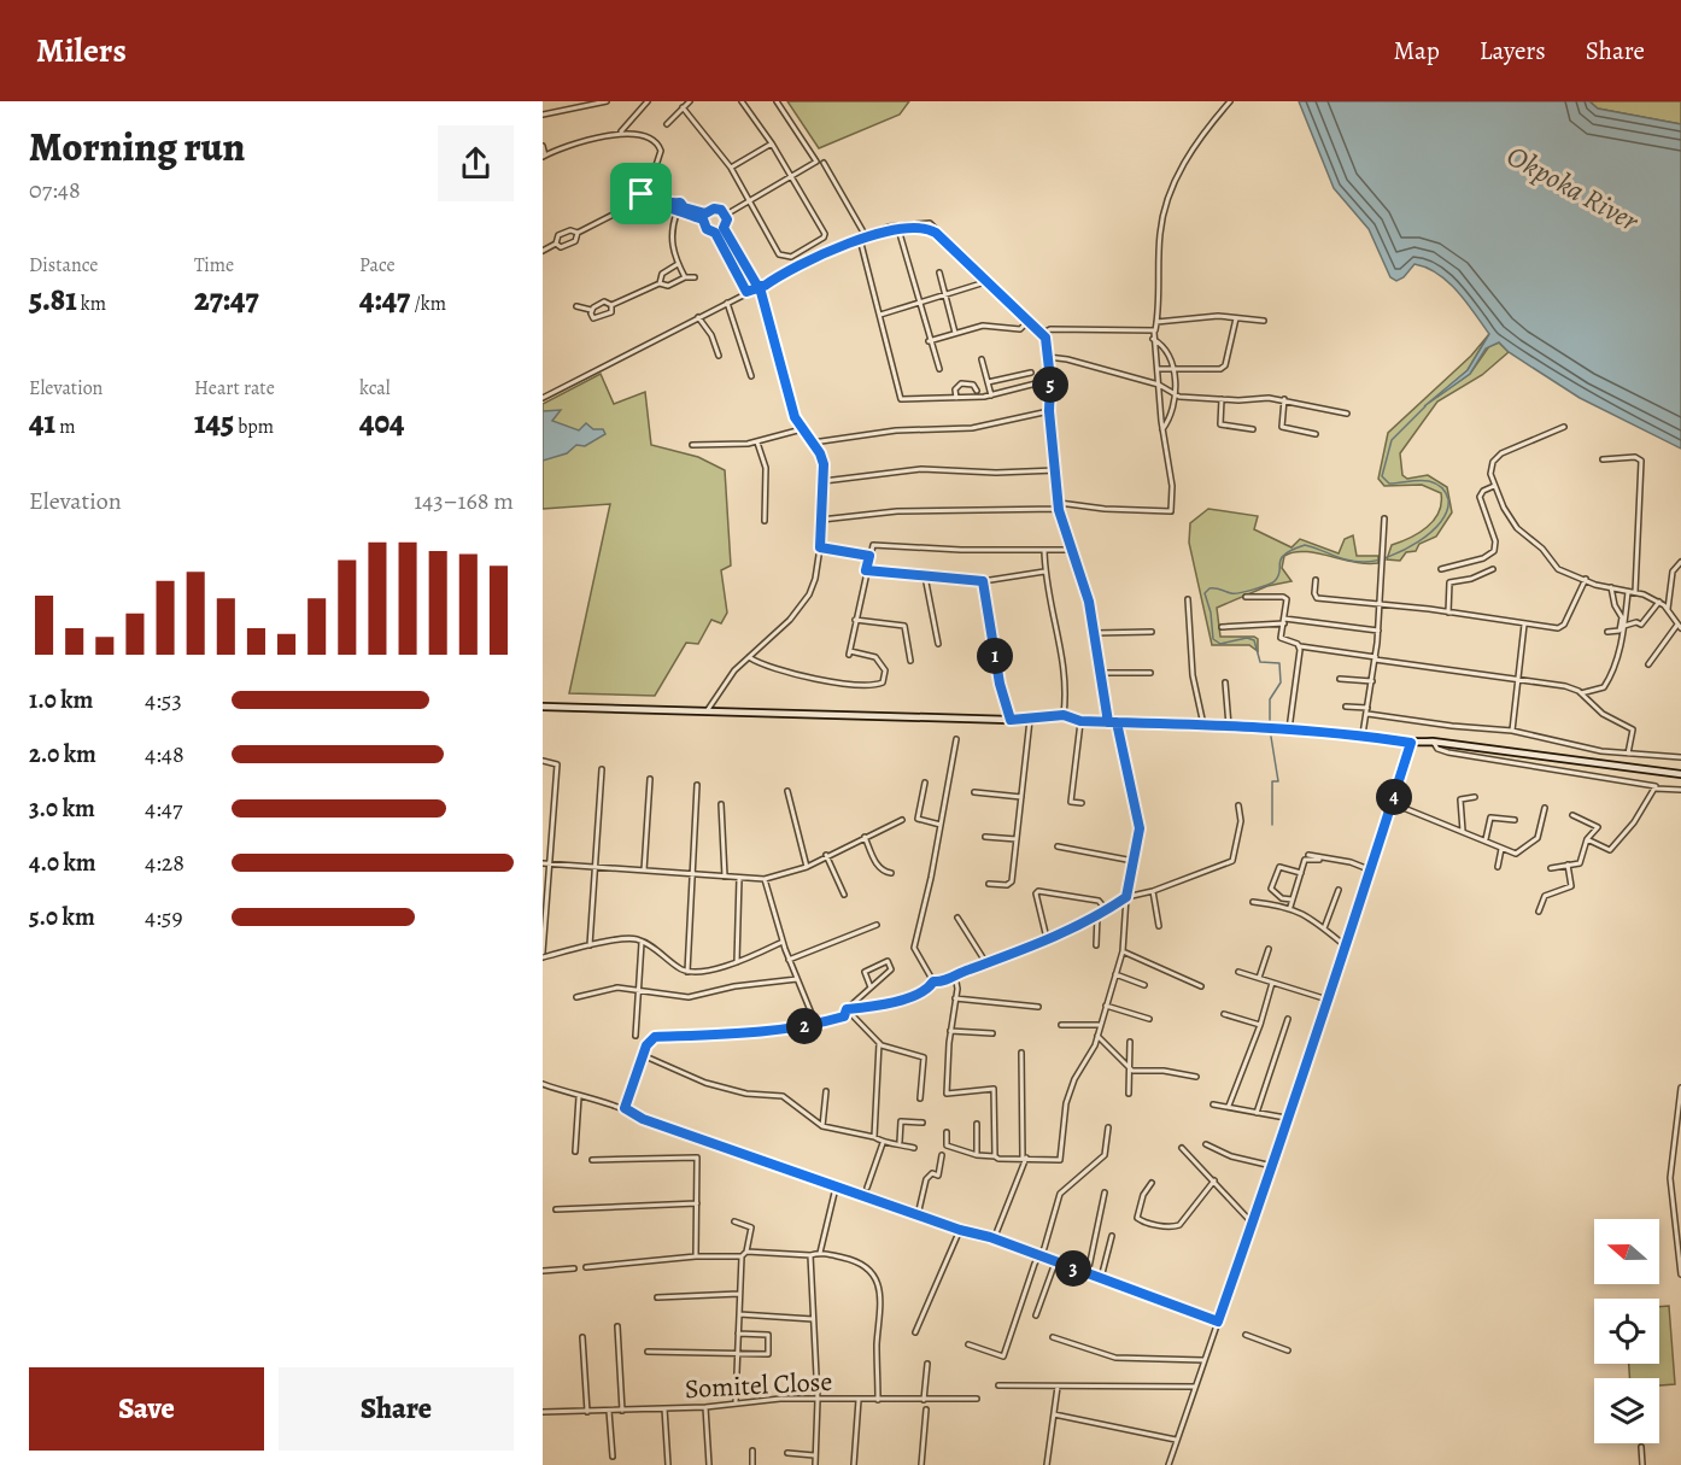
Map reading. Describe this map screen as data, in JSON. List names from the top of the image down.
{
  "streets": {
    "street": ["Somitel Close"]
  },
  "water": ["Okpoka River"],
  "north": "left",
  "page": {
    "header": "Milers",
    "nav": ["Map", "Layers", "Share"],
    "heading": ["Morning run", "07:48"],
    "stats": [
      ["Distance", "5.81 km"],
      ["Time", "27:47"],
      ["Pace", "4:47 /km"],
      ["Elevation", "41 m"],
      ["Heart rate", "145 bpm"],
      ["kcal", "404"]
    ],
    "pins": [
      "5",
      "1",
      "4",
      "2",
      "3"
    ],
    "chart": ["Elevation", "143–168 m"],
    "list": [
      {
        "name": "1.0 km",
        "note": "4:53"
      },
      {
        "name": "2.0 km",
        "note": "4:48"
      },
      {
        "name": "3.0 km",
        "note": "4:47"
      },
      {
        "name": "4.0 km",
        "note": "4:28"
      },
      {
        "name": "5.0 km",
        "note": "4:59"
      }
    ],
    "buttons": ["Save", "Share"]
  }
}
